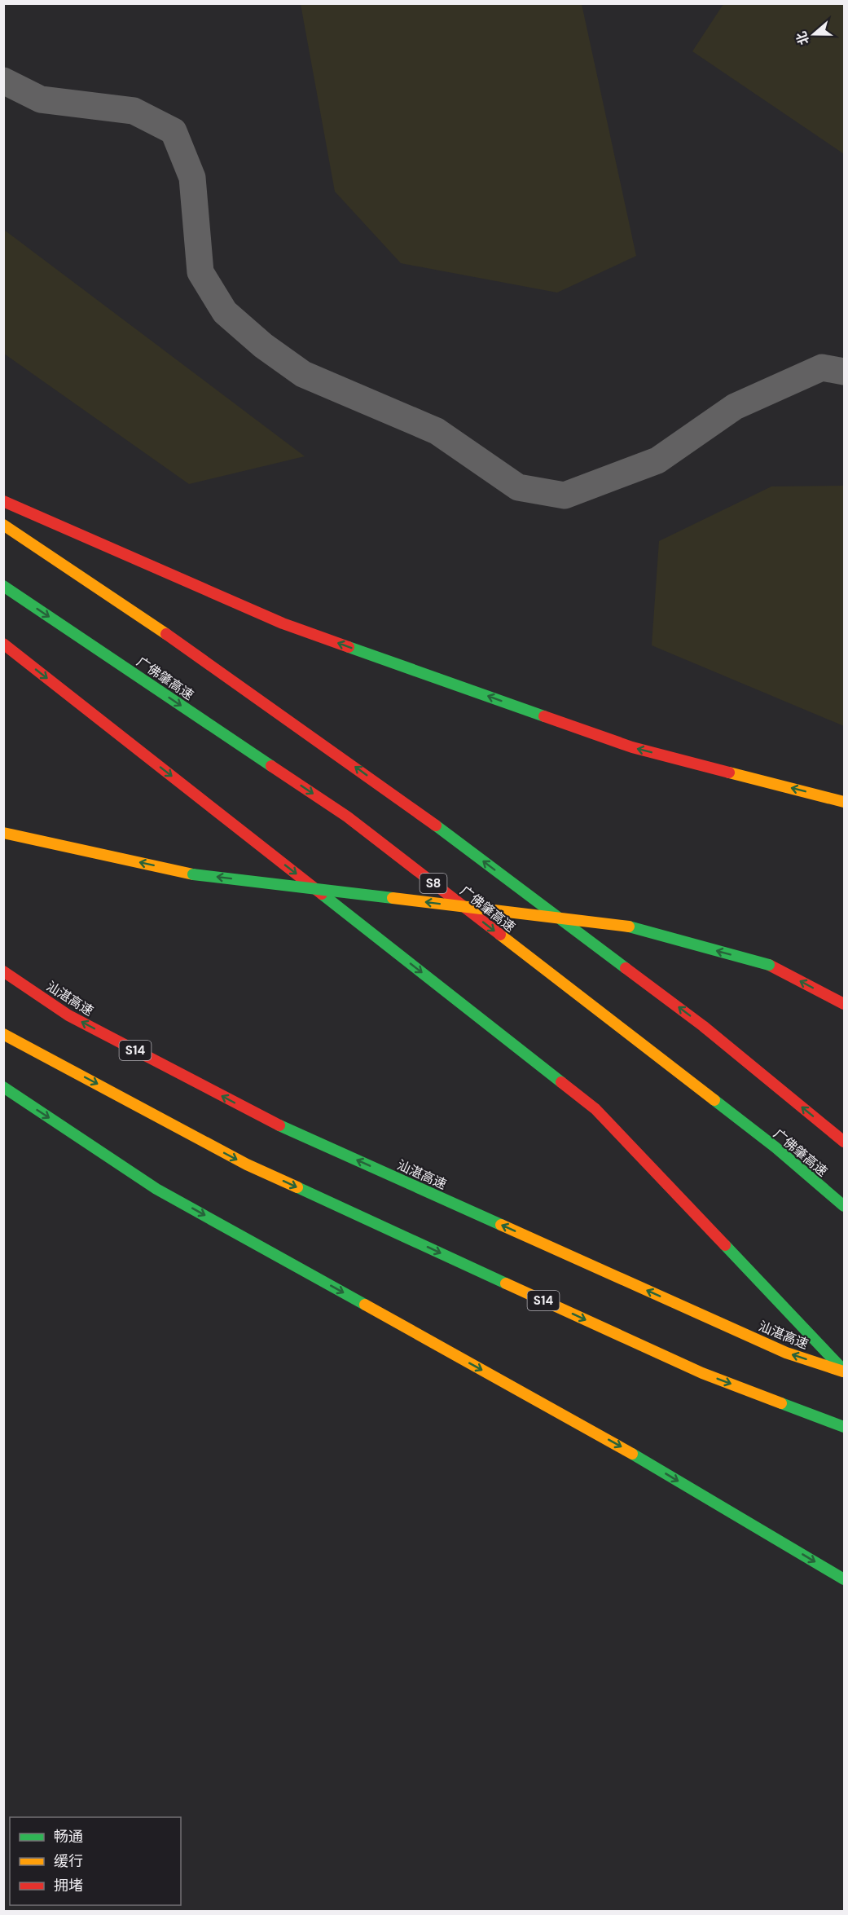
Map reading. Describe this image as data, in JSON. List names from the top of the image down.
{
  "streets": {
    "highway": [
      "广佛肇高速",
      "S8",
      "汕湛高速",
      "S14"
    ]
  },
  "legend": ["畅通", "缓行", "拥堵"],
  "north": "left"
}
